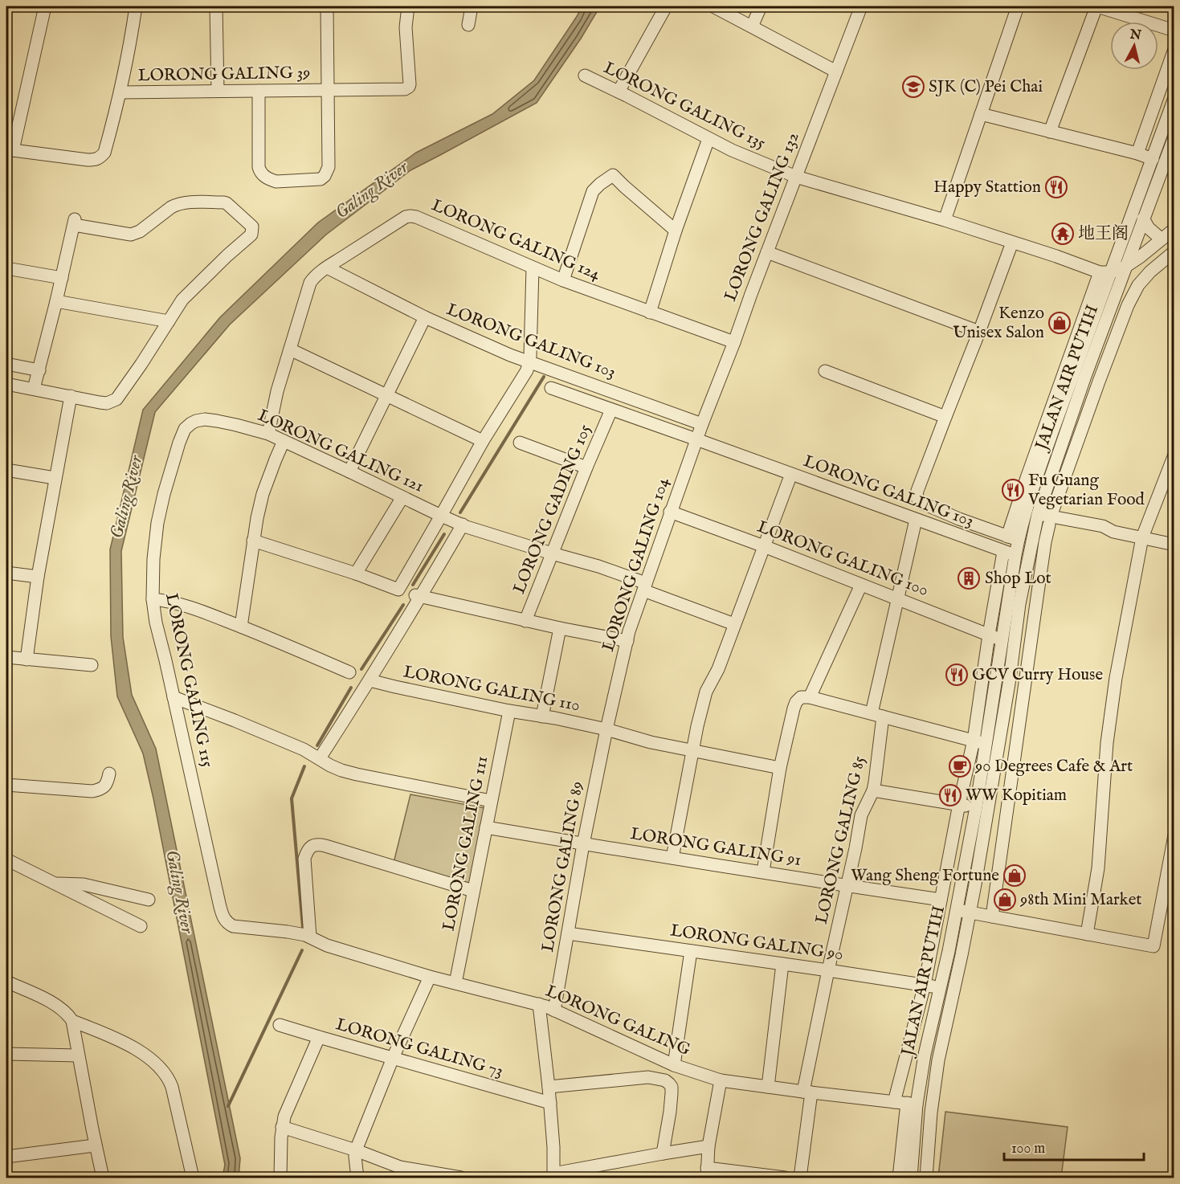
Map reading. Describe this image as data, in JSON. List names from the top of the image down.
{
  "streets": {
    "street": [
      "LORONG GALING 39",
      "LORONG GALING 135",
      "LORONG GALING 132",
      "LORONG GALING 124",
      "LORONG GALING 103",
      "JALAN AIR PUTIH",
      "LORONG GALING 121",
      "LORONG GADING 105",
      "LORONG GALING 100",
      "LORONG GALING 104",
      "LORONG GALING 115",
      "LORONG GALING 110",
      "LORONG GALING 85",
      "LORONG GALING 111",
      "LORONG GALING 91",
      "LORONG GALING 89",
      "LORONG GALING 90",
      "LORONG GALING",
      "LORONG GALING 73"
    ]
  },
  "crossings": [
    ["LORONG GALING 135", "LORONG GALING 132"],
    ["LORONG GALING 135", "JALAN AIR PUTIH"],
    ["LORONG GALING 132", "LORONG GALING 124"],
    ["LORONG GALING 132", "LORONG GALING 103"],
    ["LORONG GALING 132", "LORONG GALING 104"],
    ["LORONG GALING 124", "LORONG GALING 103"],
    ["LORONG GALING 124", "LORONG GALING 121"],
    ["LORONG GALING 103", "JALAN AIR PUTIH"],
    ["LORONG GALING 103", "LORONG GADING 105"],
    ["LORONG GALING 103", "LORONG GALING 104"],
    ["LORONG GALING 103", "LORONG GALING 85"],
    ["JALAN AIR PUTIH", "LORONG GALING 100"],
    ["JALAN AIR PUTIH", "LORONG GALING 90"],
    ["JALAN AIR PUTIH", "LORONG GALING"],
    ["LORONG GALING 121", "LORONG GADING 105"],
    ["LORONG GALING 121", "LORONG GALING 104"],
    ["LORONG GALING 121", "LORONG GALING 115"],
    ["LORONG GALING 100", "LORONG GALING 104"],
    ["LORONG GALING 100", "LORONG GALING 85"],
    ["LORONG GALING 104", "LORONG GALING 110"],
    ["LORONG GALING 104", "LORONG GALING 89"],
    ["LORONG GALING 115", "LORONG GALING"],
    ["LORONG GALING 110", "LORONG GALING 111"],
    ["LORONG GALING 110", "LORONG GALING 89"],
    ["LORONG GALING 85", "LORONG GALING 91"],
    ["LORONG GALING 85", "LORONG GALING 90"],
    ["LORONG GALING 85", "LORONG GALING"],
    ["LORONG GALING 111", "LORONG GALING 91"],
    ["LORONG GALING 111", "LORONG GALING"],
    ["LORONG GALING 91", "LORONG GALING 89"],
    ["LORONG GALING 89", "LORONG GALING 90"],
    ["LORONG GALING 89", "LORONG GALING"]
  ],
  "water": ["Galing River"],
  "places": {
    "school or university": ["SJK (C) Pei Chai"],
    "restaurant": [
      "Happy Stattion",
      "Fu Guang Vegetarian Food",
      "GCV Curry House",
      "WW Kopitiam"
    ],
    "temple": ["地王阁"],
    "shop": ["Kenzo Unisex Salon", "Wang Sheng Fortune", "98th Mini Market"],
    "building": ["Shop Lot"],
    "cafe": ["90 Degrees Cafe & Art"]
  },
  "scale_bar": "100 m",
  "north": "top"
}
